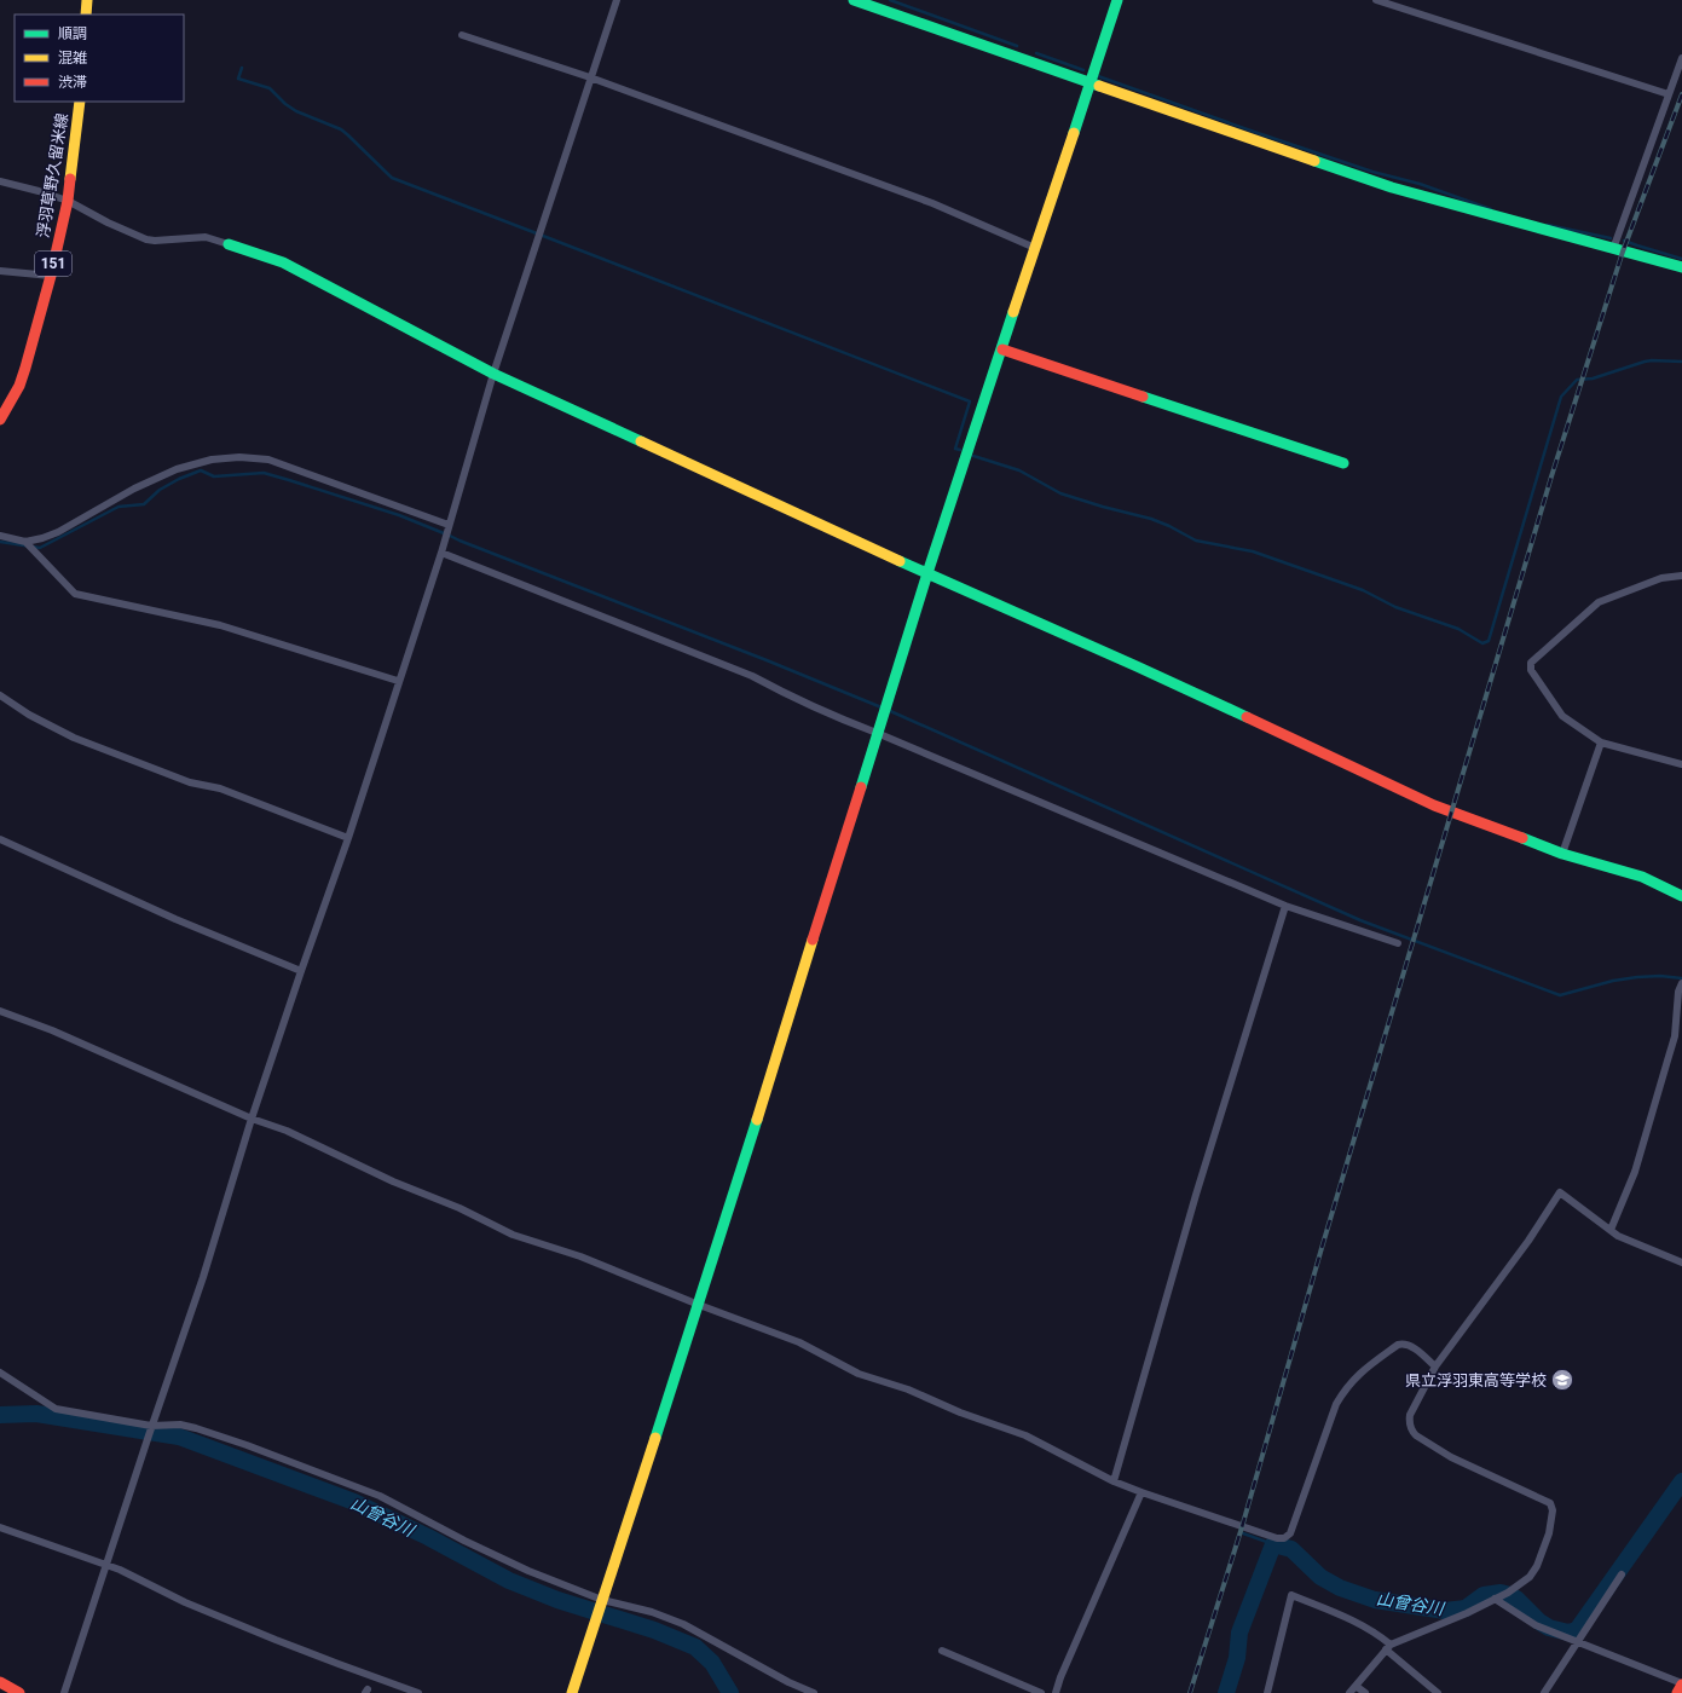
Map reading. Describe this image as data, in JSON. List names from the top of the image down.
{
  "streets": {
    "main road": ["浮羽草野久留米線", "151"]
  },
  "water": ["山曾谷川"],
  "places": {
    "school or university": ["県立浮羽東高等学校"]
  },
  "legend": ["順調", "混雑", "渋滞"]
}
